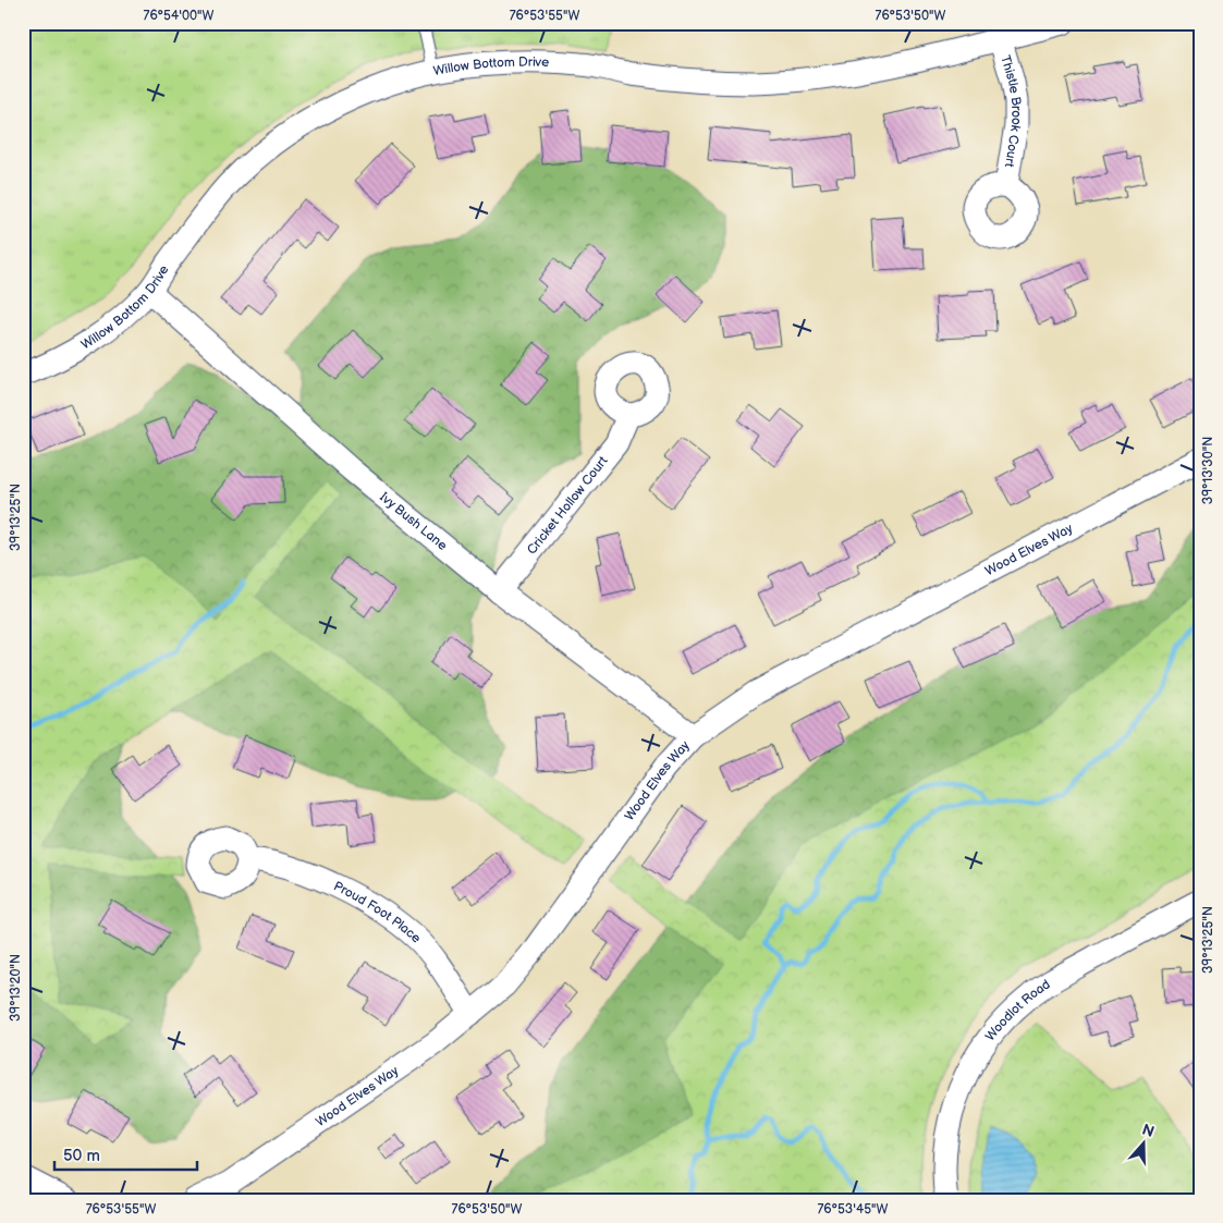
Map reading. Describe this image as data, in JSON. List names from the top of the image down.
{
  "streets": {
    "street": [
      "Willow Bottom Drive",
      "Thistle Brook Court",
      "Cricket Hollow Court",
      "Ivy Bush Lane",
      "Wood Elves Way",
      "Proud Foot Place",
      "Woodlot Road"
    ]
  },
  "crossings": [
    ["Willow Bottom Drive", "Thistle Brook Court"],
    ["Willow Bottom Drive", "Ivy Bush Lane"],
    ["Cricket Hollow Court", "Ivy Bush Lane"],
    ["Ivy Bush Lane", "Wood Elves Way"],
    ["Wood Elves Way", "Proud Foot Place"]
  ],
  "scale_bar": "50 m",
  "north": "top",
  "coordinates": [
    "76°54'00\"W",
    "76°53'55\"W",
    "76°53'50\"W",
    "39°13'30\"N",
    "39°13'25\"N",
    "39°13'20\"N",
    "76°53'45\"W"
  ]
}
